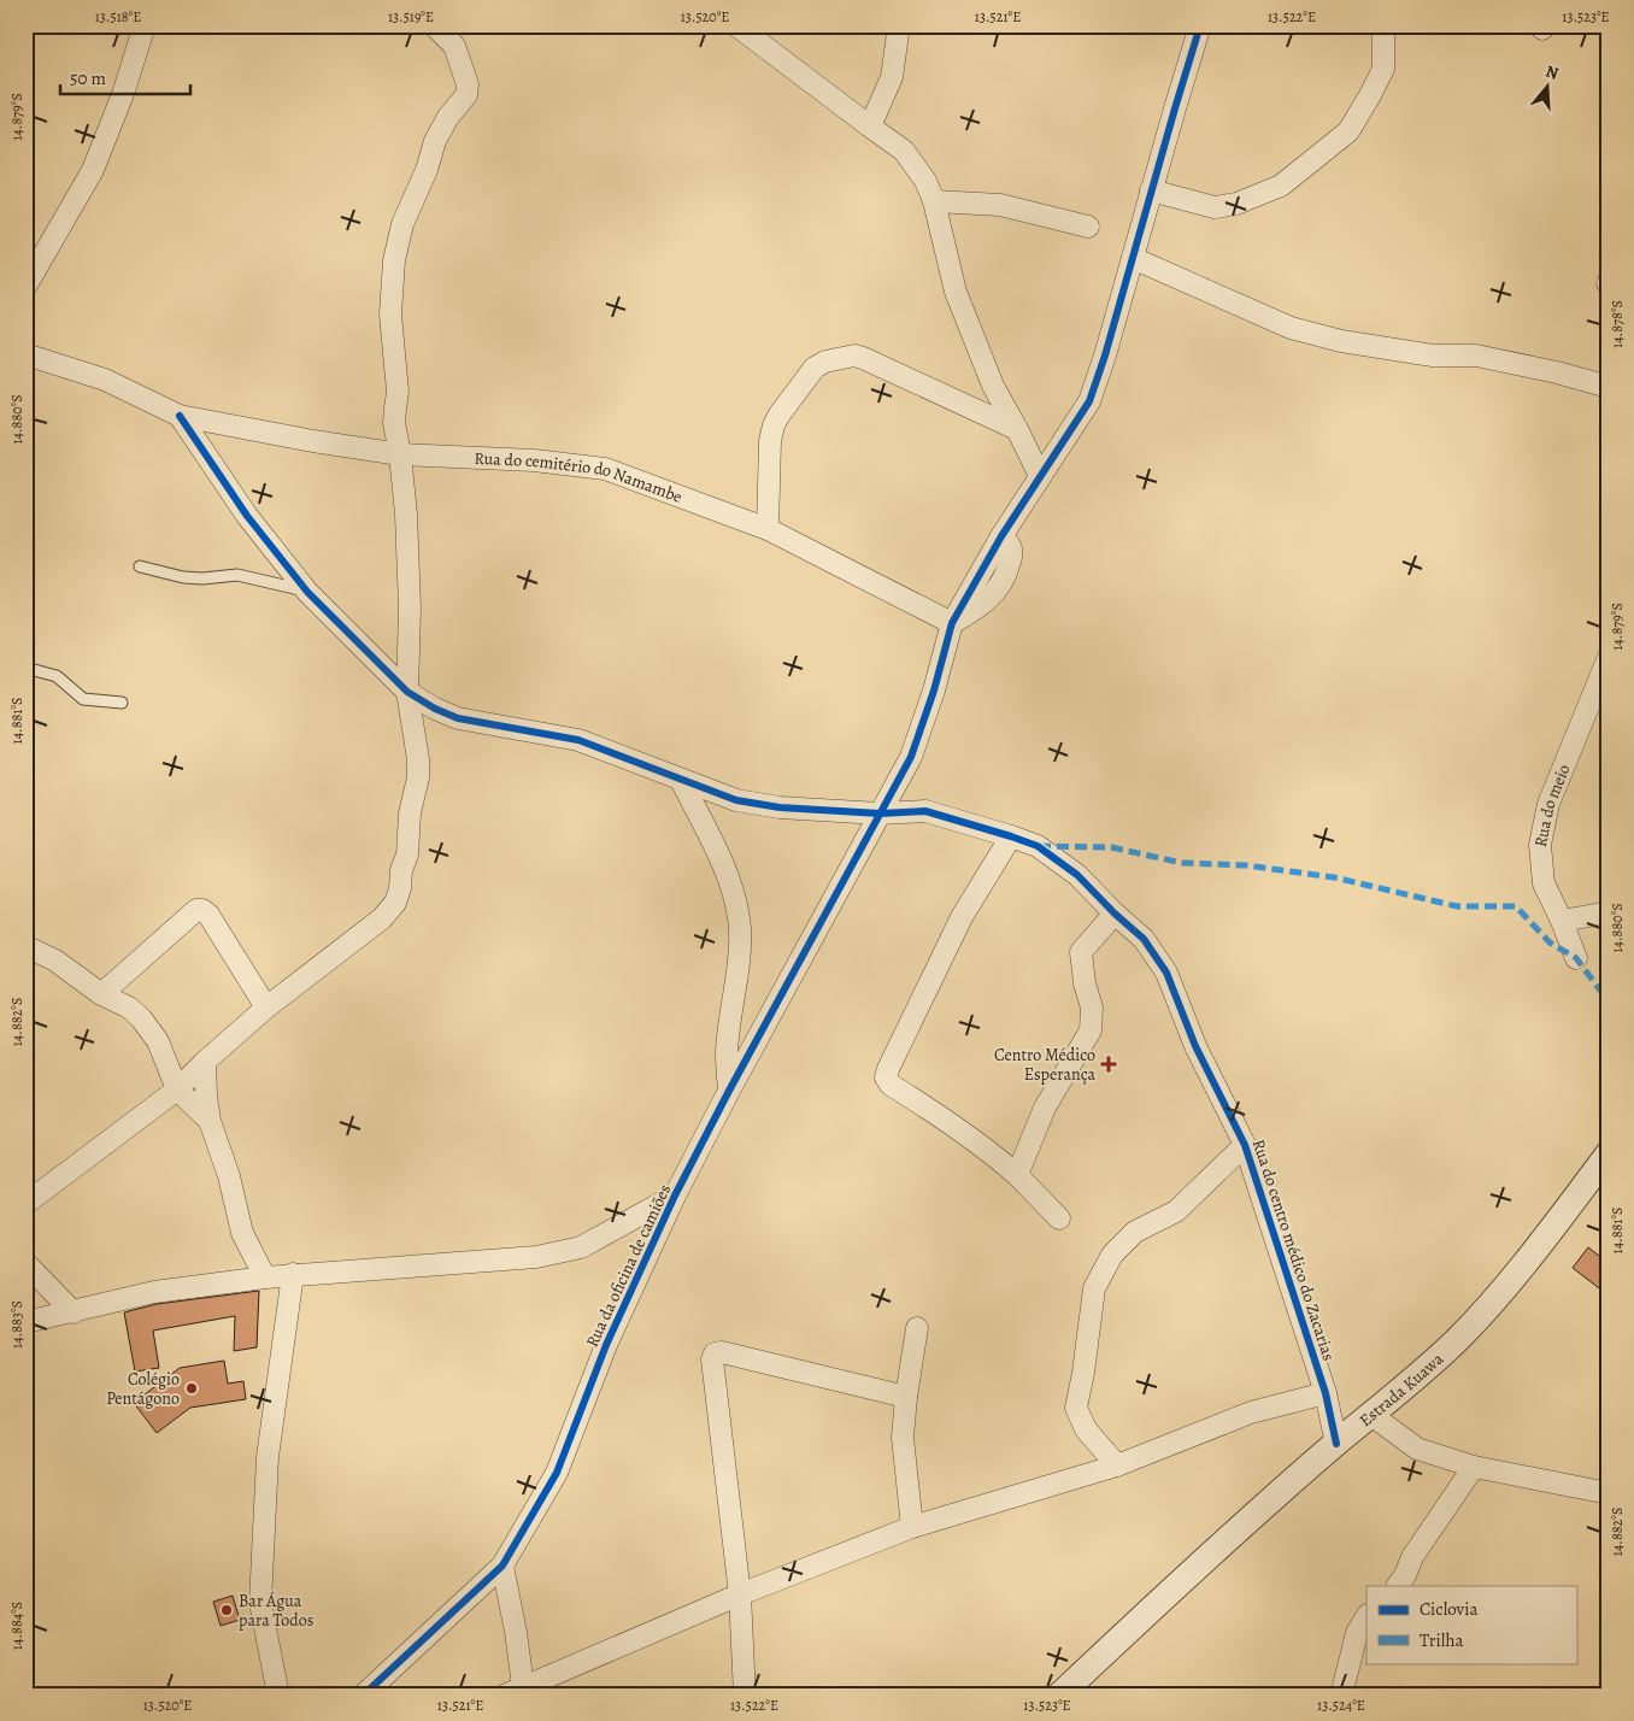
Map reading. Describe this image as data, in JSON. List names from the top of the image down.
{
  "streets": {
    "street": [
      "Rua do cemitério do Namambe",
      "Rua do meio",
      "Rua do centro médico do Zacarias",
      "Rua da oficina de camiões",
      "Estrada Kuawa"
    ]
  },
  "crossings": [
    ["Rua do cemitério do Namambe", "Rua do centro médico do Zacarias"],
    ["Rua do cemitério do Namambe", "Rua da oficina de camiões"],
    ["Rua do centro médico do Zacarias", "Rua da oficina de camiões"],
    ["Rua do centro médico do Zacarias", "Estrada Kuawa"]
  ],
  "places": {
    "health": ["Centro Médico Esperança"],
    "other": ["Colégio Pentágono", "Bar Água para Todos"]
  },
  "legend": ["Ciclovia", "Trilha"],
  "scale_bar": "50 m",
  "north": "top",
  "coordinates": [
    "13.518°E",
    "13.519°E",
    "13.520°E",
    "13.521°E",
    "13.522°E",
    "13.523°E",
    "14.879°S",
    "14.878°S",
    "14.880°S",
    "14.881°S",
    "14.882°S",
    "14.883°S",
    "14.884°S",
    "13.524°E"
  ]
}
